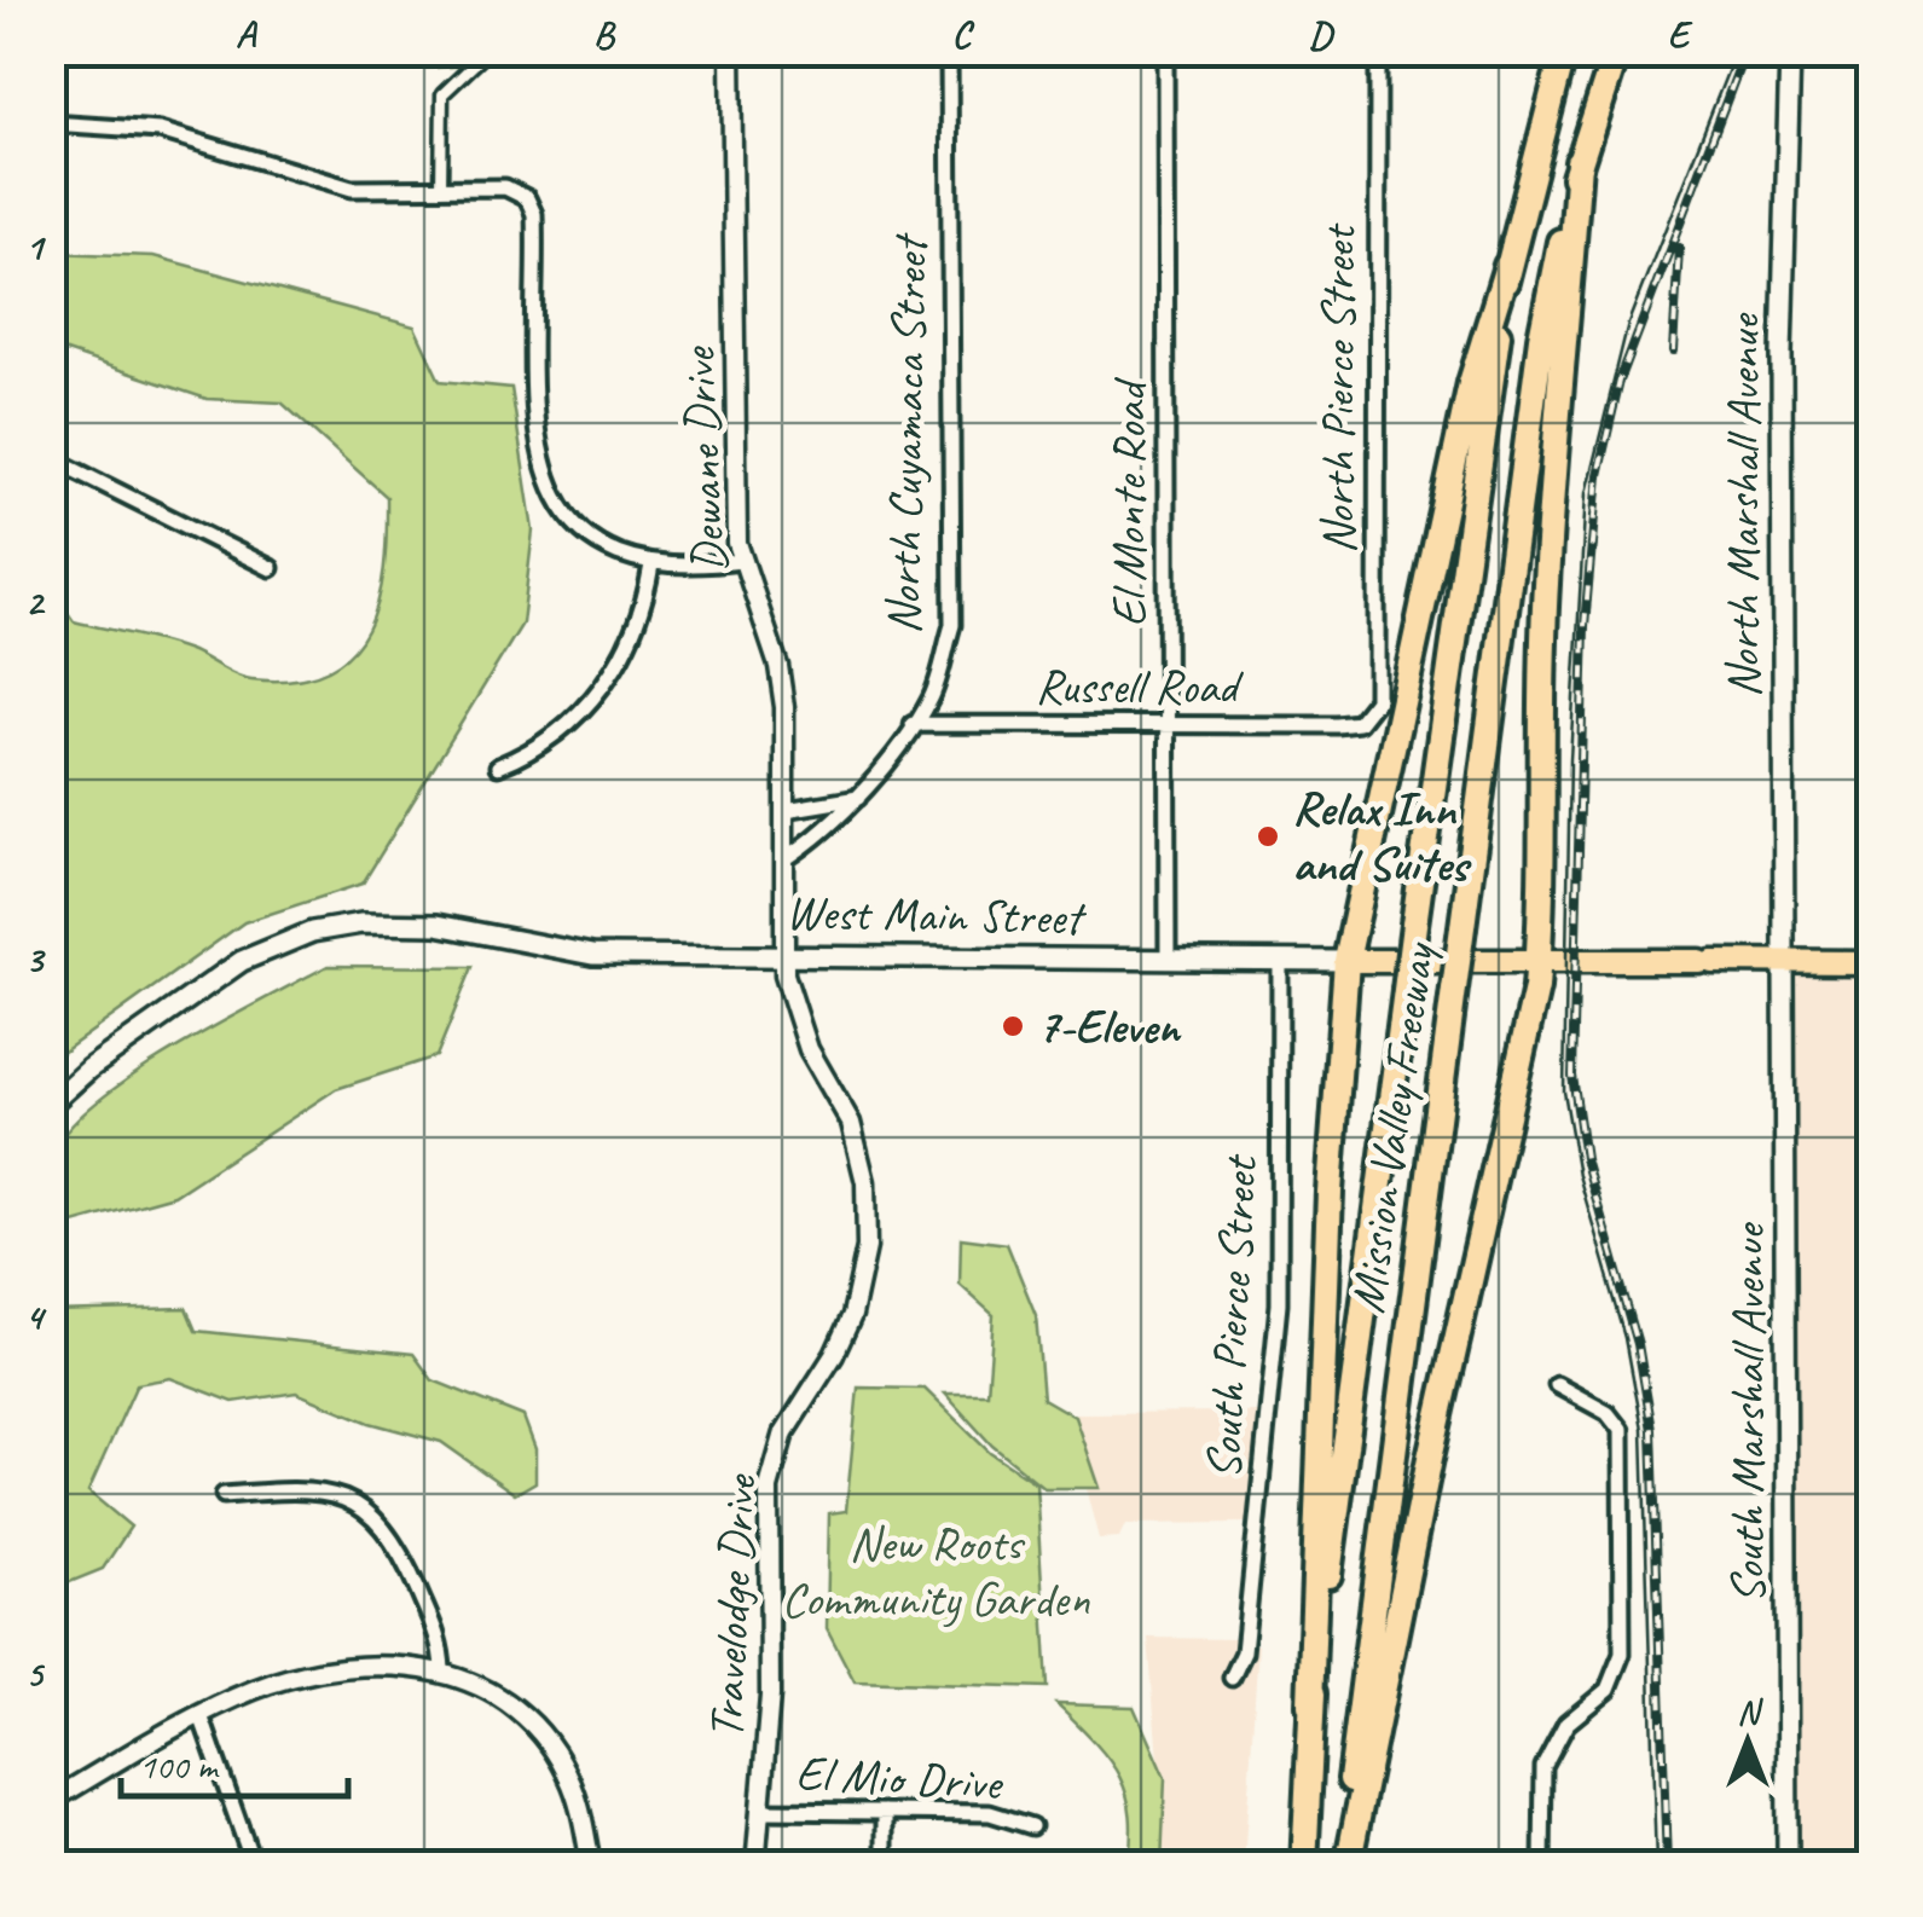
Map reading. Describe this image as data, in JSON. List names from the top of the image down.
{
  "streets": {
    "highway": ["Mission Valley Freeway"],
    "main road": ["North Marshall Avenue", "West Main Street", "South Marshall Avenue"],
    "street": [
      "North Pierce Street",
      "North Cuyamaca Street",
      "Dewane Drive",
      "El Monte Road",
      "Russell Road",
      "South Pierce Street",
      "Travelodge Drive",
      "El Mio Drive"
    ]
  },
  "crossings": [
    ["North Pierce Street", "Russell Road"],
    ["North Cuyamaca Street", "Dewane Drive"],
    ["North Cuyamaca Street", "Russell Road"],
    ["El Monte Road", "Russell Road"],
    ["El Monte Road", "West Main Street"],
    ["North Marshall Avenue", "West Main Street"],
    ["North Marshall Avenue", "South Marshall Avenue"],
    ["West Main Street", "South Pierce Street"],
    ["West Main Street", "South Marshall Avenue"],
    ["West Main Street", "Travelodge Drive"],
    ["Travelodge Drive", "El Mio Drive"]
  ],
  "parks": ["New Roots Community Garden"],
  "places": ["Relax Inn and Suites", "7-Eleven"],
  "scale_bar": "100 m",
  "north": "top",
  "grid": {
    "columns": [
      "A",
      "B",
      "C",
      "D",
      "E"
    ],
    "rows": [
      "1",
      "2",
      "3",
      "4",
      "5"
    ]
  }
}
